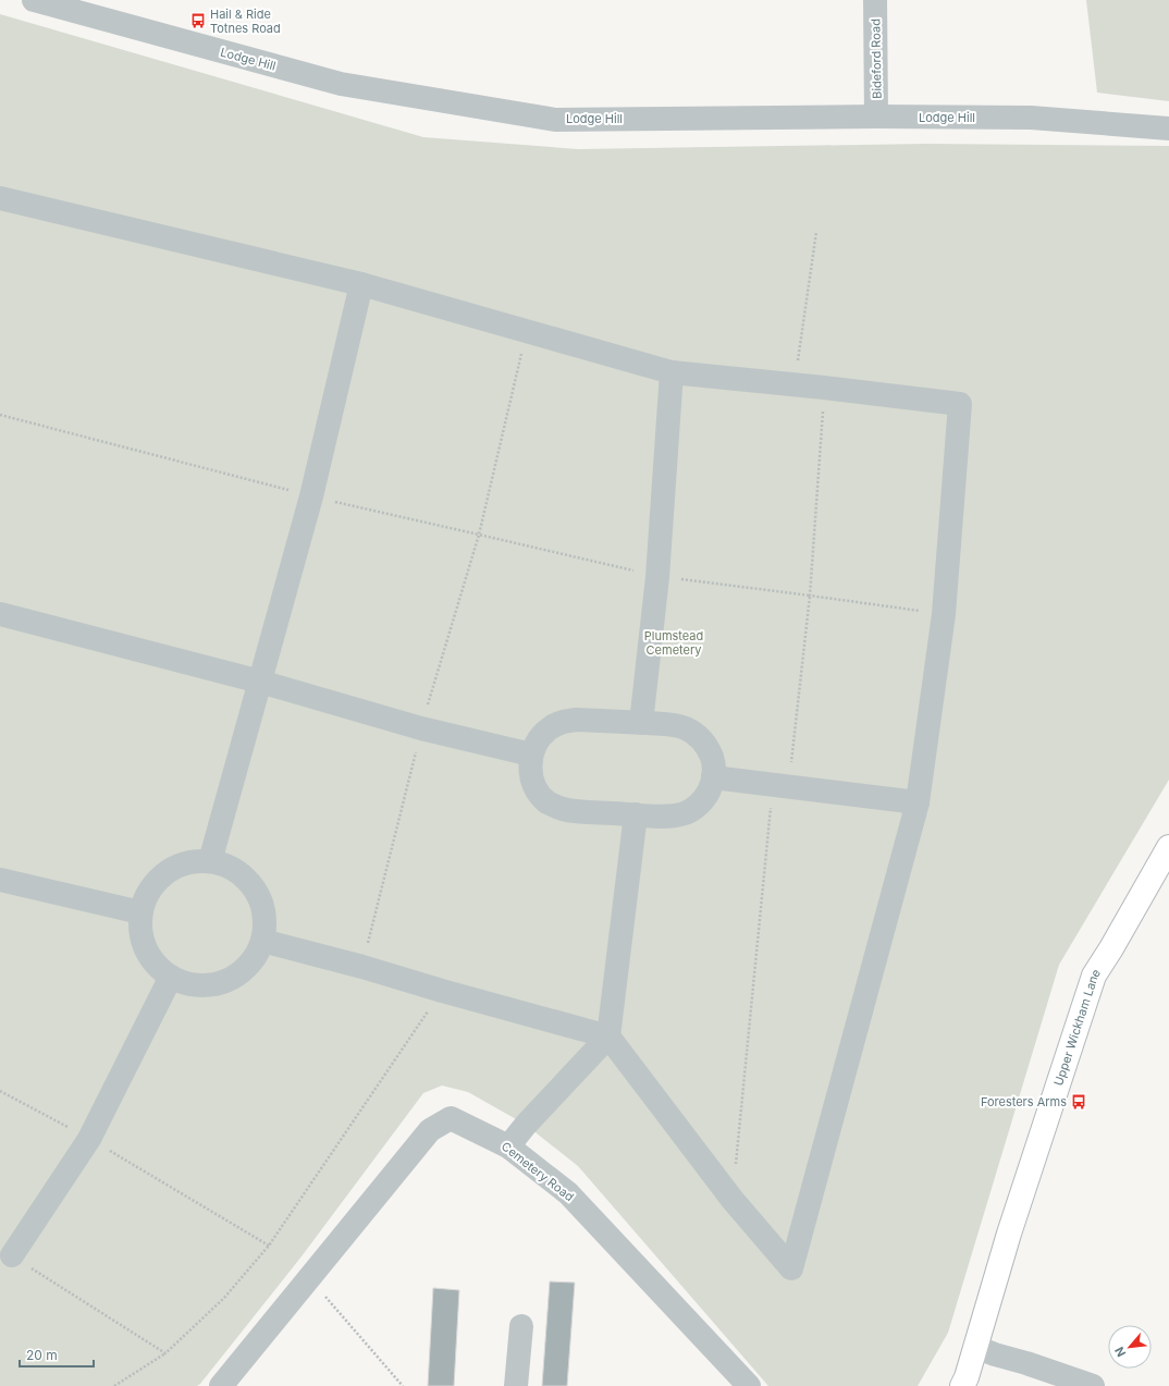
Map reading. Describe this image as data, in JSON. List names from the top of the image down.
{
  "streets": {
    "main road": ["Upper Wickham Lane"],
    "street": ["Lodge Hill", "Bideford Road", "Cemetery Road"]
  },
  "crossings": [
    ["Lodge Hill", "Bideford Road"]
  ],
  "parks": ["Plumstead Cemetery"],
  "places": {
    "bus stop": ["Hail & Ride Totnes Road", "Foresters Arms"]
  },
  "scale_bar": "20 m",
  "north": "bottom left"
}
